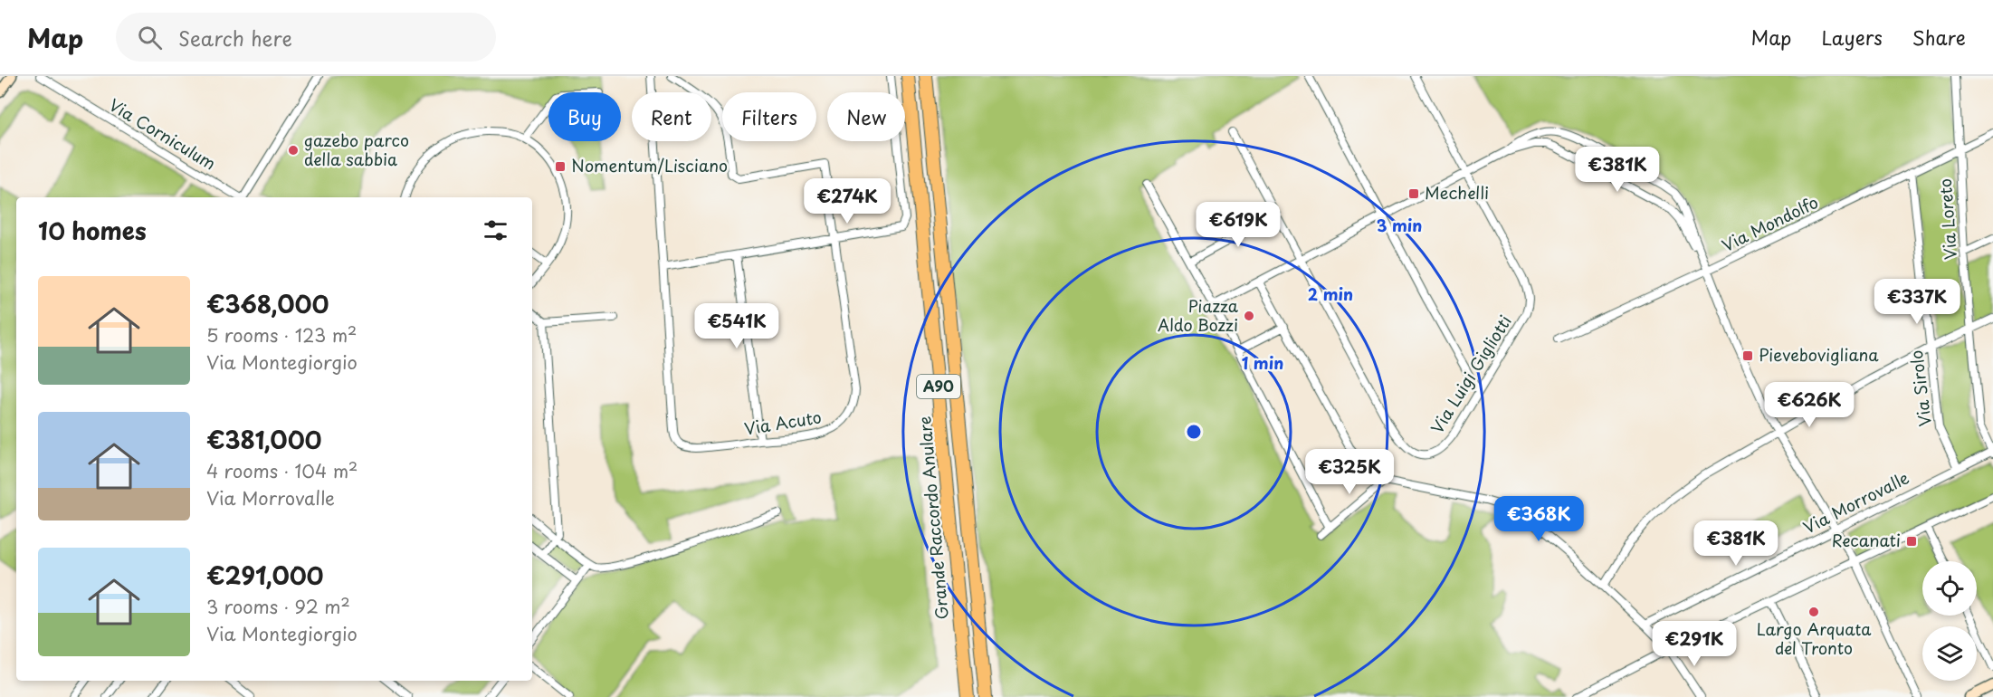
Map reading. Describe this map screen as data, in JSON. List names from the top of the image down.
{
  "streets": {
    "highway": ["A90", "Grande Raccordo Anulare"],
    "street": [
      "Via Corniculum",
      "Via Loreto",
      "Via Mondolfo",
      "Via Luigi Gigliotti",
      "Via Sirolo",
      "Via Acuto",
      "Via Morrovalle"
    ]
  },
  "crossings": [
    ["Via Loreto", "Via Mondolfo"],
    ["Via Loreto", "Via Morrovalle"],
    ["Via Mondolfo", "Via Sirolo"],
    ["Via Sirolo", "Via Morrovalle"]
  ],
  "places": {
    "other": ["gazebo parco della sabbia", "Piazza Aldo Bozzi", "Largo Arquata del Tronto"],
    "transit": [
      "Nomentum/Lisciano",
      "Mechelli",
      "Pievebovigliana",
      "Recanati"
    ]
  },
  "page": {
    "header": "Map",
    "search": "Search here",
    "nav": ["Map", "Layers", "Share"],
    "chip": [
      "Buy",
      "Rent",
      "Filters",
      "New"
    ],
    "price": [
      "€381K",
      "€274K",
      "€619K",
      "€337K",
      "€541K",
      "€626K",
      "€325K",
      "€368K",
      "€381K",
      "€291K"
    ],
    "heading": "10 homes",
    "list": [
      {
        "name": "€368,000",
        "note": "5 rooms · 123 m² · Via Montegiorgio"
      },
      {
        "name": "€381,000",
        "note": "4 rooms · 104 m² · Via Morrovalle"
      },
      {
        "name": "€291,000",
        "note": "3 rooms · 92 m² · Via Montegiorgio"
      }
    ]
  },
  "rings": ["3 min", "2 min", "1 min"]
}
